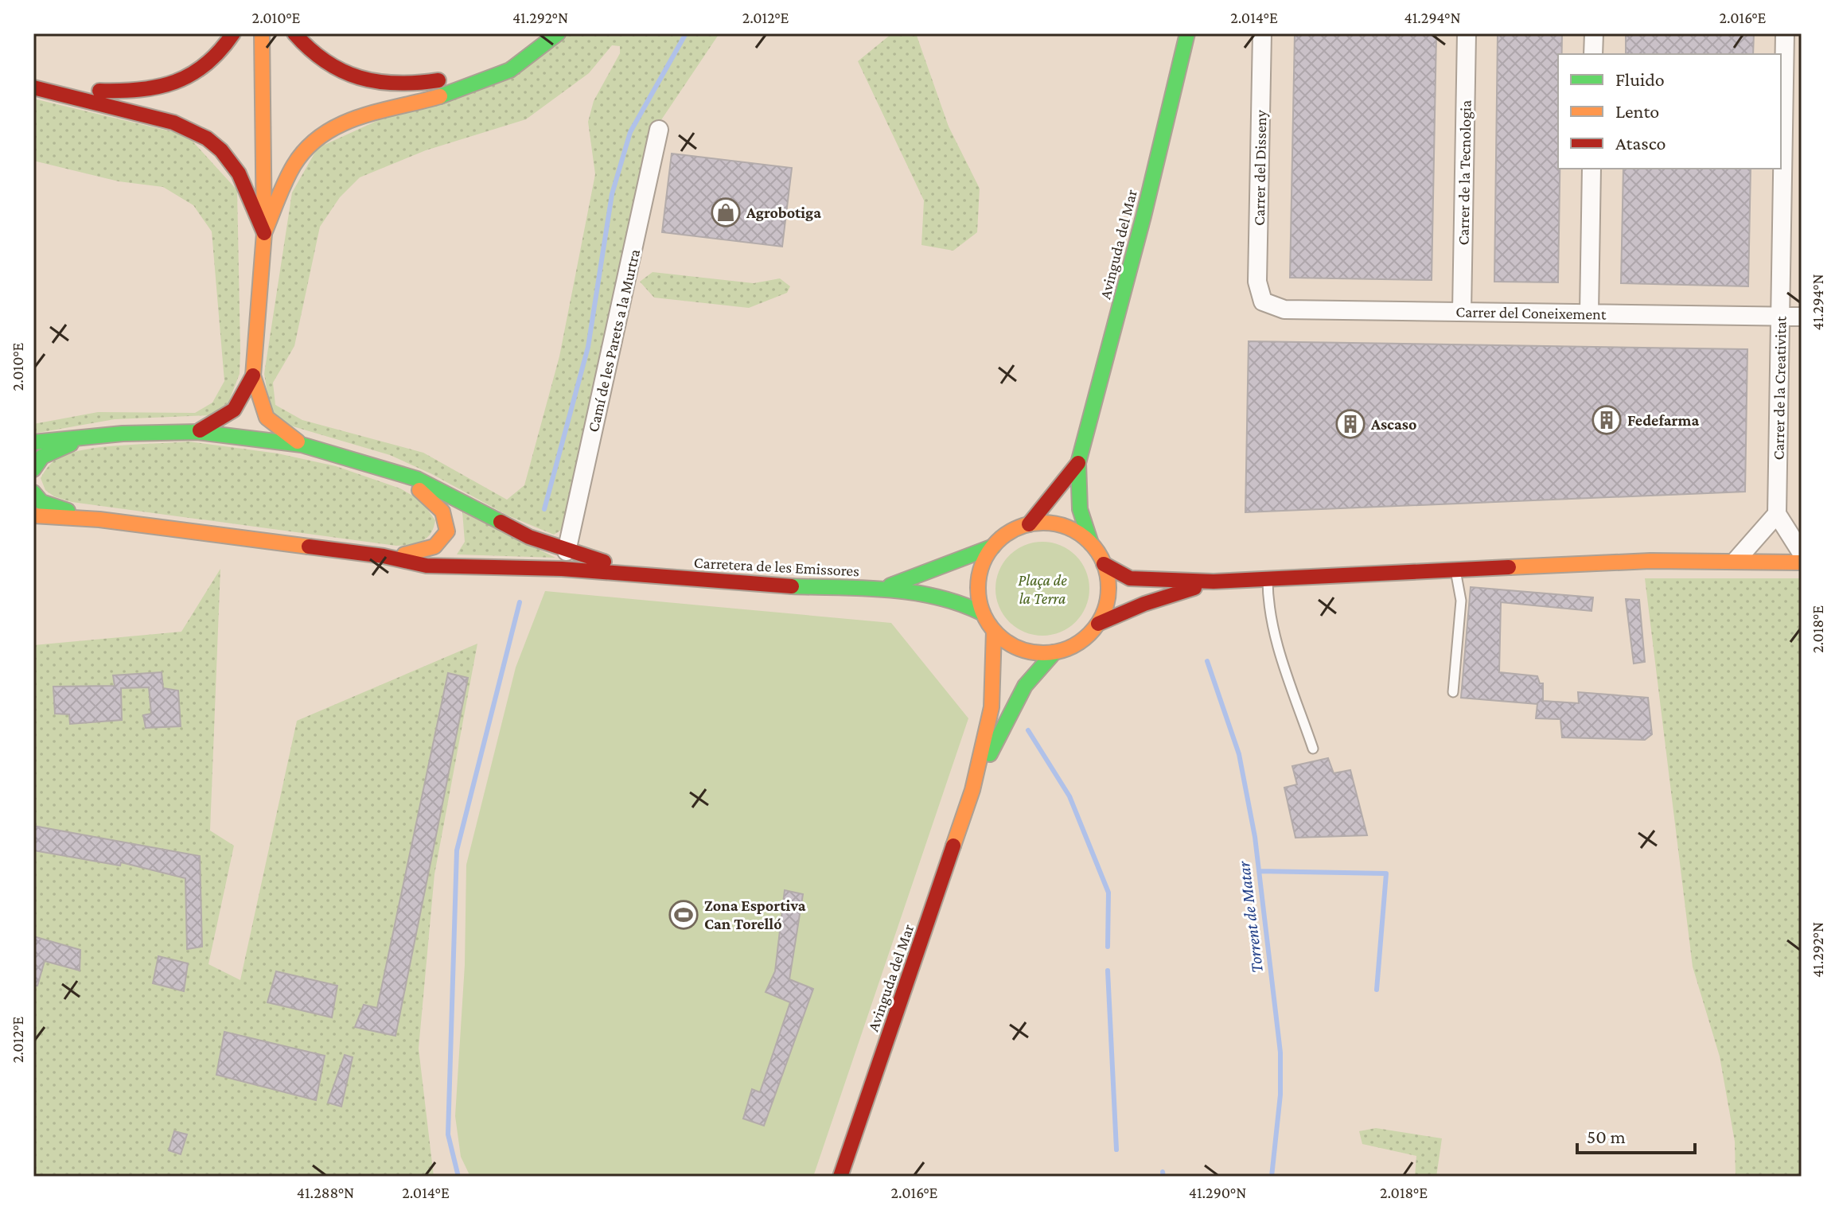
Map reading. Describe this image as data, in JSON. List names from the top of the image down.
{
  "streets": {
    "main road": ["Avinguda del Mar", "Carretera de les Emissores"],
    "street": [
      "Carrer del Disseny",
      "Carrer de la Tecnologia",
      "Carrer del Coneixement",
      "Camí de les Parets a la Murtra",
      "Carrer de la Creativitat"
    ]
  },
  "crossings": [
    ["Carrer del Disseny", "Carrer del Coneixement"],
    ["Carrer de la Tecnologia", "Carrer del Coneixement"],
    ["Avinguda del Mar", "Carretera de les Emissores"],
    ["Carrer del Coneixement", "Carrer de la Creativitat"]
  ],
  "water": ["Torrent de Matar"],
  "parks": ["Plaça de la Terra"],
  "places": {
    "shop": ["Agrobotiga"],
    "building": ["Fedefarma", "Ascaso"],
    "sports": ["Zona Esportiva Can Torelló"]
  },
  "legend": ["Fluido", "Lento", "Atasco"],
  "scale_bar": "50 m",
  "coordinates": [
    "2.010°E",
    "41.292°N",
    "2.012°E",
    "2.014°E",
    "41.294°N",
    "2.016°E",
    "2.018°E",
    "41.288°N",
    "41.290°N"
  ]
}
